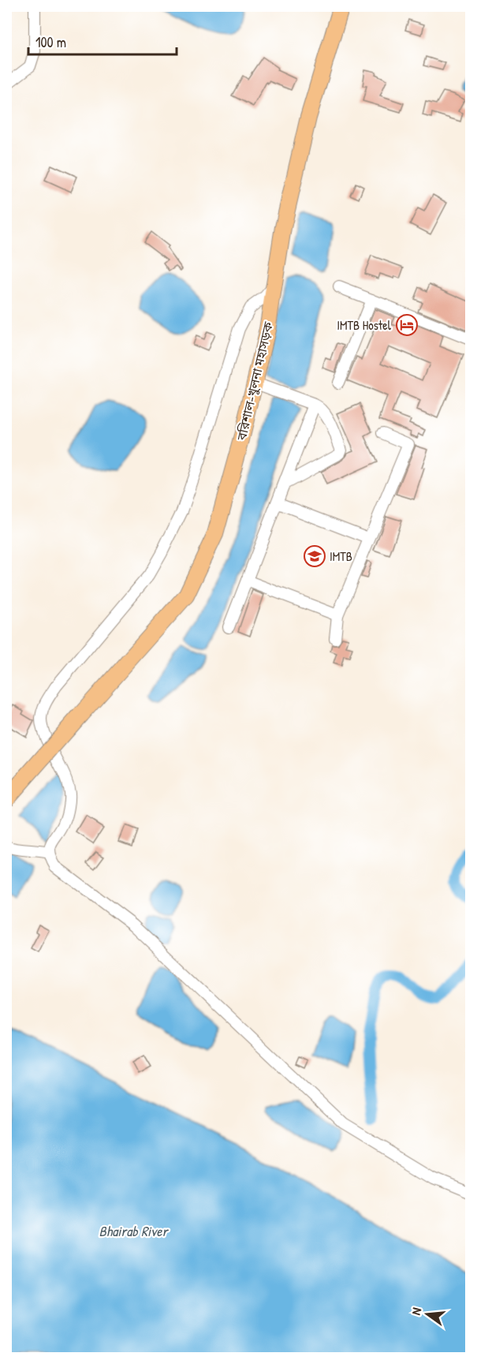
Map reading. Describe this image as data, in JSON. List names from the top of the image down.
{
  "streets": {
    "highway": ["বরিশাল-খুলনা মহাসড়ক"]
  },
  "water": ["Bhairab River"],
  "places": {
    "hotel": ["IMTB Hostel"],
    "school or university": ["IMTB"]
  },
  "scale_bar": "100 m",
  "north": "left"
}
